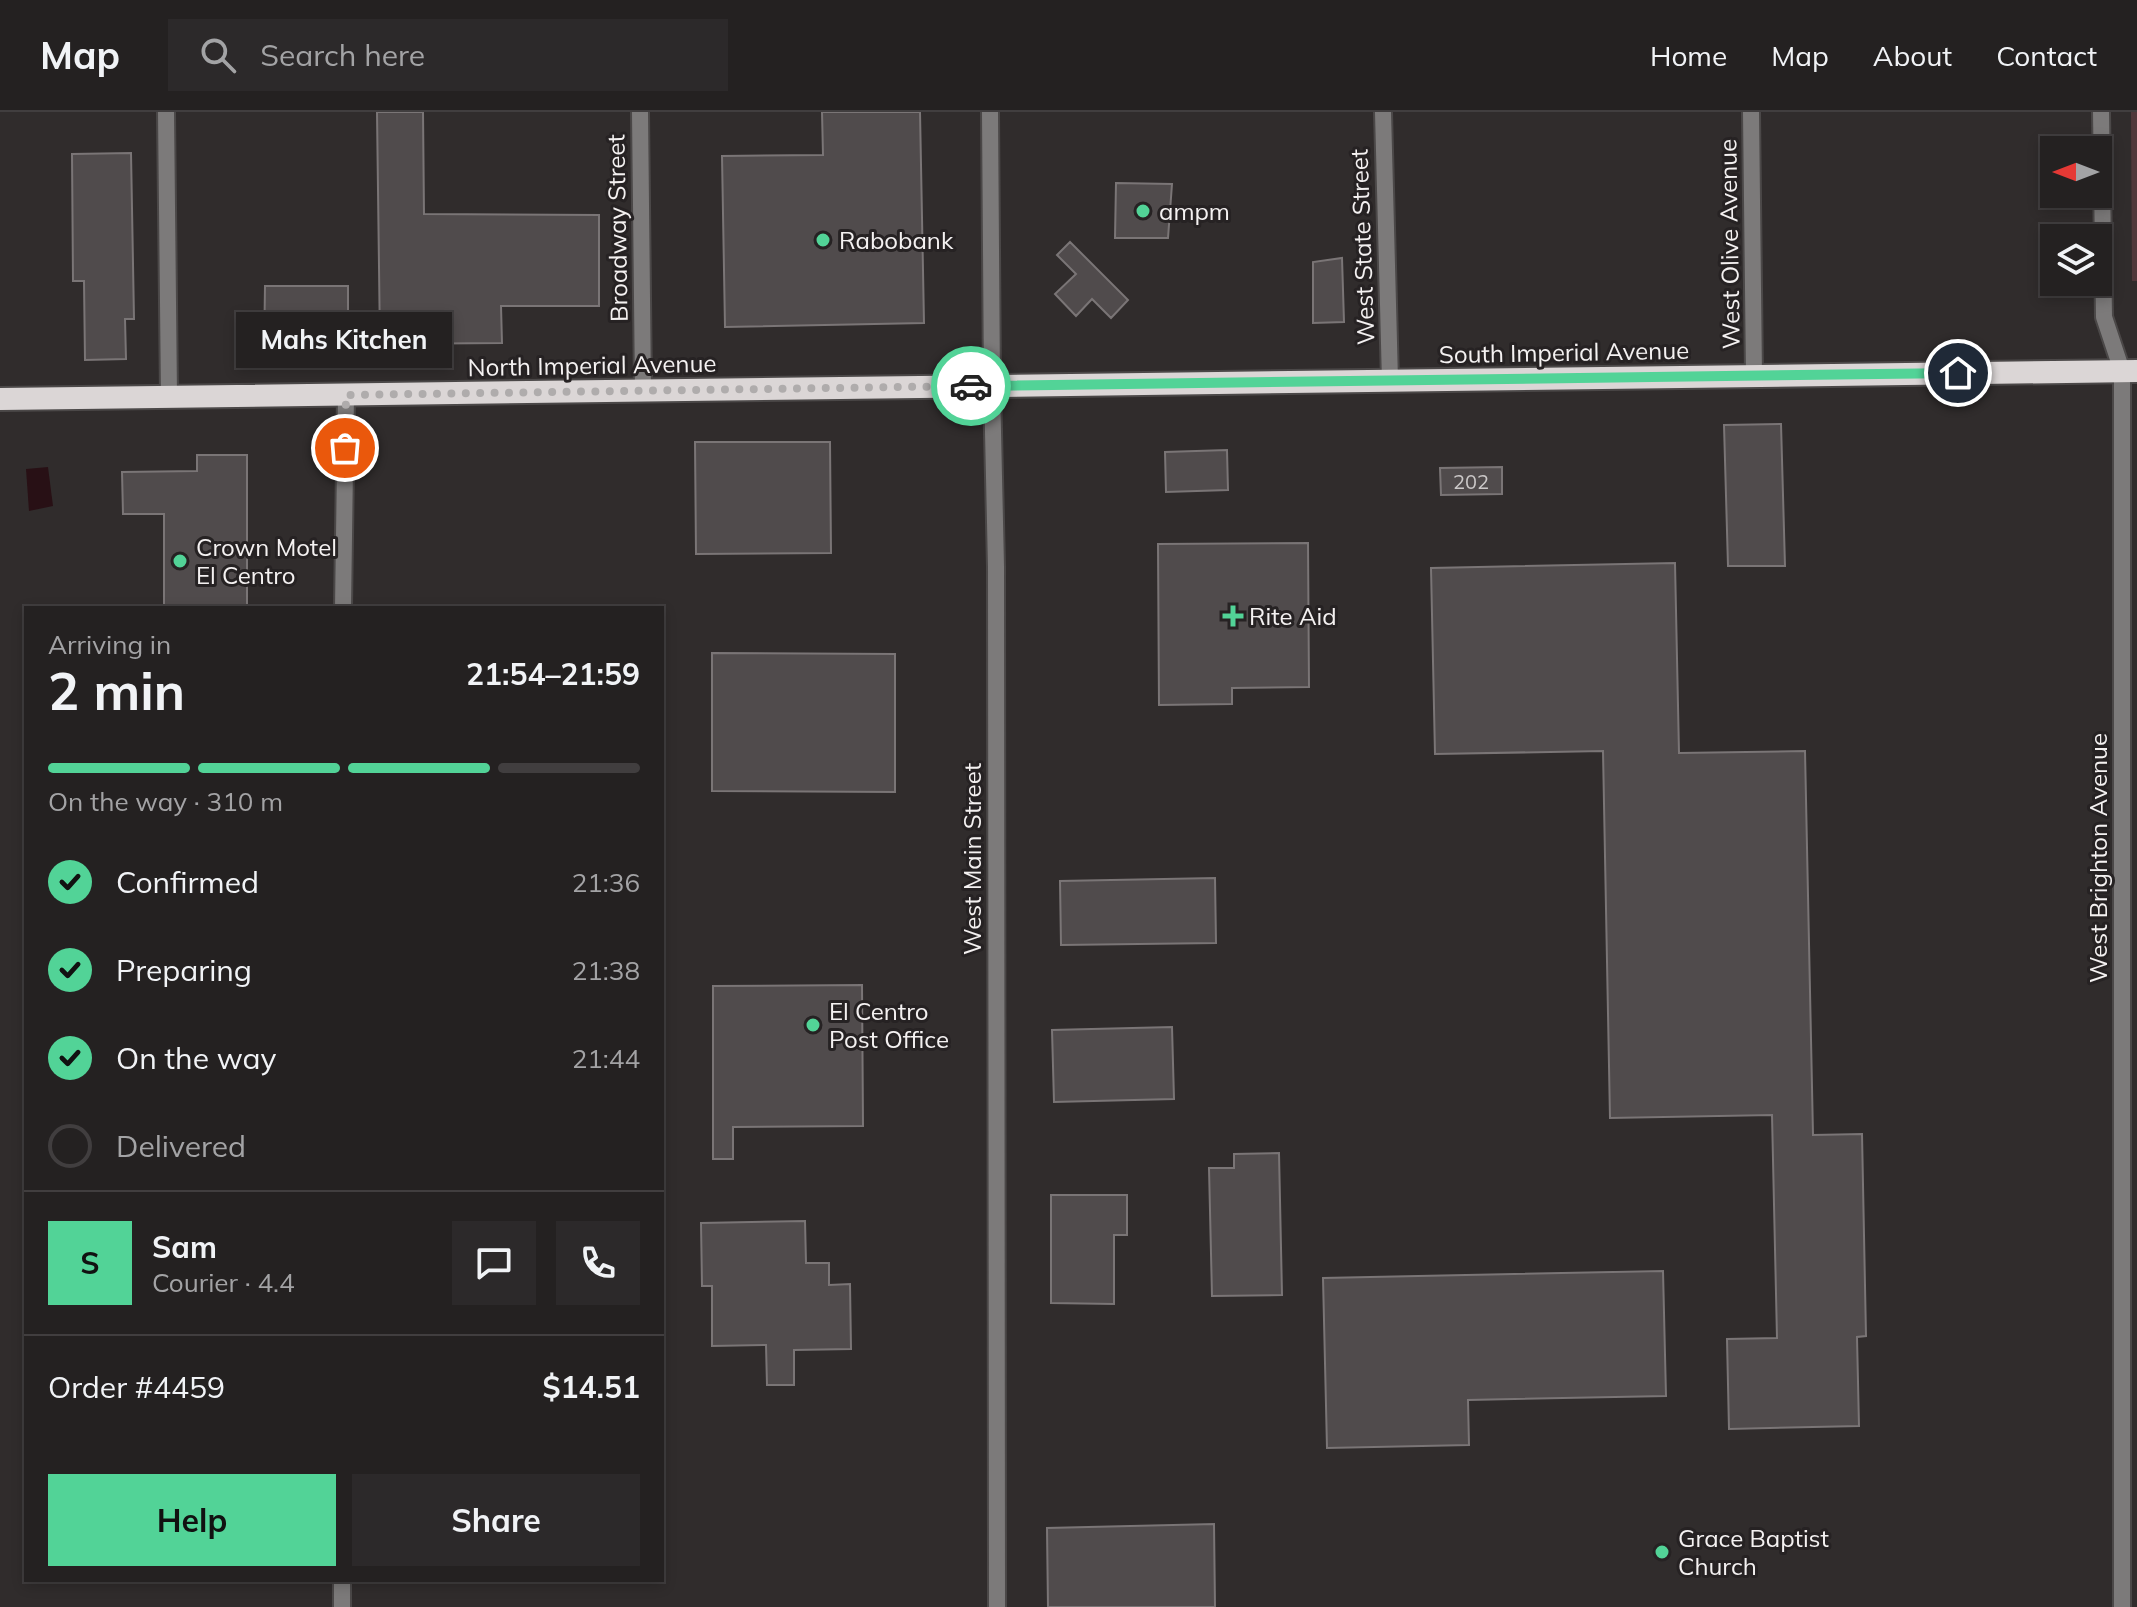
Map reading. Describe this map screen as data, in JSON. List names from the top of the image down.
{
  "streets": {
    "highway": ["South Imperial Avenue", "North Imperial Avenue"],
    "street": [
      "Broadway Street",
      "West Olive Avenue",
      "West State Street",
      "West Brighton Avenue",
      "West Main Street"
    ]
  },
  "crossings": [
    ["Broadway Street", "North Imperial Avenue"],
    ["West Olive Avenue", "South Imperial Avenue"],
    ["West State Street", "South Imperial Avenue"],
    ["South Imperial Avenue", "North Imperial Avenue"],
    ["South Imperial Avenue", "West Brighton Avenue"],
    ["South Imperial Avenue", "West Main Street"],
    ["North Imperial Avenue", "West Main Street"]
  ],
  "places": {
    "other": [
      "ampm",
      "Rabobank",
      "Mahs Kitchen",
      "Crown Motel El Centro",
      "El Centro Post Office",
      "Grace Baptist Church"
    ],
    "health": ["Rite Aid"]
  },
  "house_numbers": ["202"],
  "north": "left",
  "page": {
    "header": "Map",
    "search": "Search here",
    "nav": [
      "Home",
      "Map",
      "About",
      "Contact"
    ],
    "bubble": "Mahs Kitchen",
    "heading": ["2 min", "Arriving in", "21:54–21:59"],
    "panel": [
      "Sam",
      "Courier · 4.4",
      "Order #4459",
      "$14.51"
    ],
    "bar": "On the way · 310 m",
    "list": [
      ["Confirmed", "21:36"],
      ["Preparing", "21:38"],
      ["On the way", "21:44"],
      "Delivered"
    ],
    "round": "S",
    "buttons": ["Help", "Share"]
  }
}
